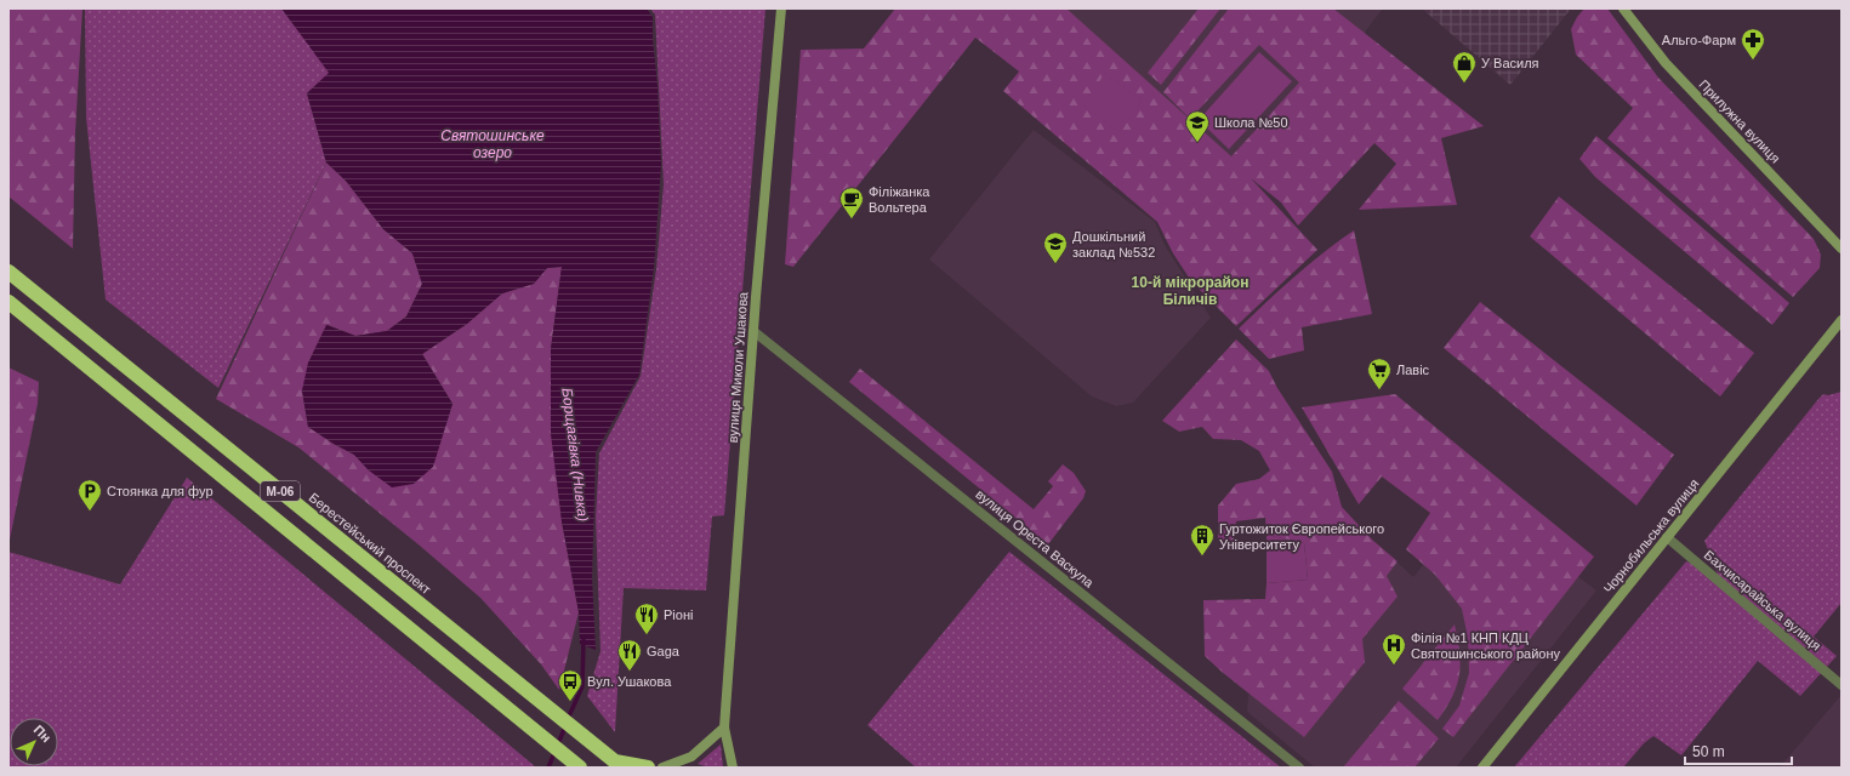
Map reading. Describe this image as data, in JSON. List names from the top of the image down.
{
  "streets": {
    "highway": ["М-06", "Берестейський проспект"],
    "street": [
      "Прилужна вулиця",
      "вулиця Миколи Ушакова",
      "Чорнобильська вулиця",
      "вулиця Ореста Васкула",
      "Бахчисарайська вулиця"
    ]
  },
  "crossings": [
    ["вулиця Миколи Ушакова", "вулиця Ореста Васкула"],
    ["Чорнобильська вулиця", "Бахчисарайська вулиця"]
  ],
  "districts": ["10-й мікрорайон Біличів"],
  "water": ["Святошинське озеро", "Борщагівка (Нивка)"],
  "places": {
    "pharmacy": ["Альго-Фарм"],
    "shop": ["У Василя"],
    "school or university": ["Школа №50", "Дошкільний заклад №532"],
    "cafe": ["Філіжанка Вольтера"],
    "supermarket": ["Лавіс"],
    "parking": ["Стоянка для фур"],
    "building": ["Гуртожиток Європейського Університету"],
    "restaurant": ["Ріоні", "Gaga"],
    "hospital": ["Філія №1 КНП КДЦ Святошинського району"],
    "bus stop": ["Вул. Ушакова"]
  },
  "scale_bar": "50 m",
  "north": "top right"
}
